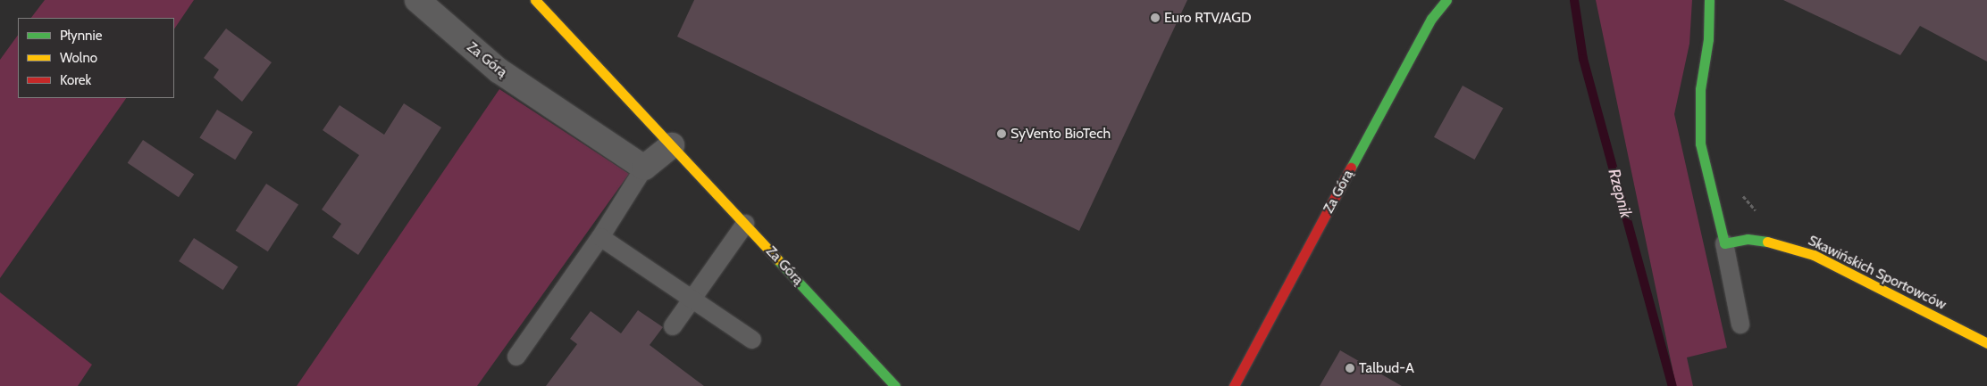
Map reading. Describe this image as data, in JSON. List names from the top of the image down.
{
  "streets": {
    "street": ["Za Górą", "Skawińskich Sportowców"]
  },
  "water": ["Rzepnik"],
  "places": ["Euro RTV/AGD", "SyVento BioTech", "Talbud-A"],
  "legend": ["Płynnie", "Wolno", "Korek"]
}
